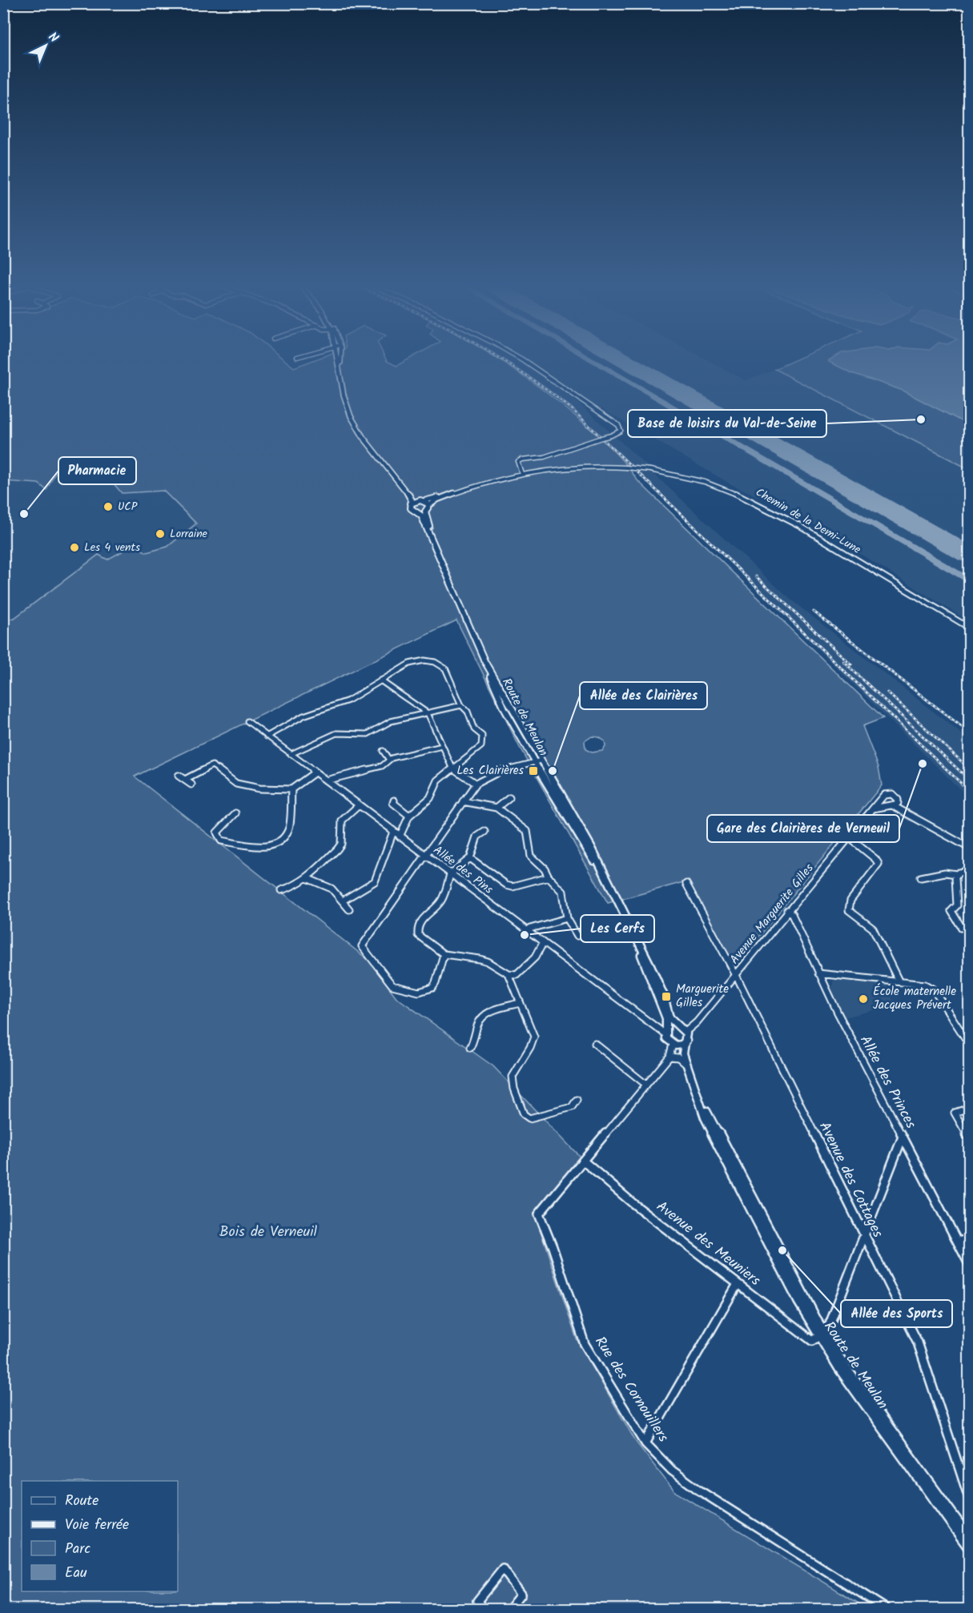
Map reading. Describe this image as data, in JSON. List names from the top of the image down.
{
  "streets": {
    "main road": ["Route de Meulan"],
    "street": [
      "Chemin de la Demi-Lune",
      "Allée des Pins",
      "Avenue Marguerite Gilles",
      "Allée des Princes",
      "Avenue des Cottages",
      "Avenue des Meuniers",
      "Rue des Cornouillers"
    ]
  },
  "crossings": [
    ["Chemin de la Demi-Lune", "Route de Meulan"],
    ["Route de Meulan", "Allée des Pins"],
    ["Route de Meulan", "Avenue Marguerite Gilles"],
    ["Route de Meulan", "Avenue des Meuniers"],
    ["Allée des Pins", "Avenue Marguerite Gilles"],
    ["Avenue Marguerite Gilles", "Allée des Princes"],
    ["Avenue Marguerite Gilles", "Avenue des Cottages"],
    ["Avenue des Meuniers", "Rue des Cornouillers"]
  ],
  "parks": ["Bois de Verneuil"],
  "places": {
    "other": [
      "Base de loisirs du Val-de-Seine",
      "UCP",
      "Pharmacie",
      "Lorraine",
      "Les 4 vents",
      "Gare des Clairières de Verneuil",
      "Allée des Clairières",
      "Les Cerfs",
      "École maternelle Jacques Prévert",
      "Allée des Sports"
    ],
    "transit": ["Les Clairières", "Marguerite Gilles"]
  },
  "legend": [
    "Route",
    "Voie ferrée",
    "Parc",
    "Eau"
  ],
  "north": "top right"
}
